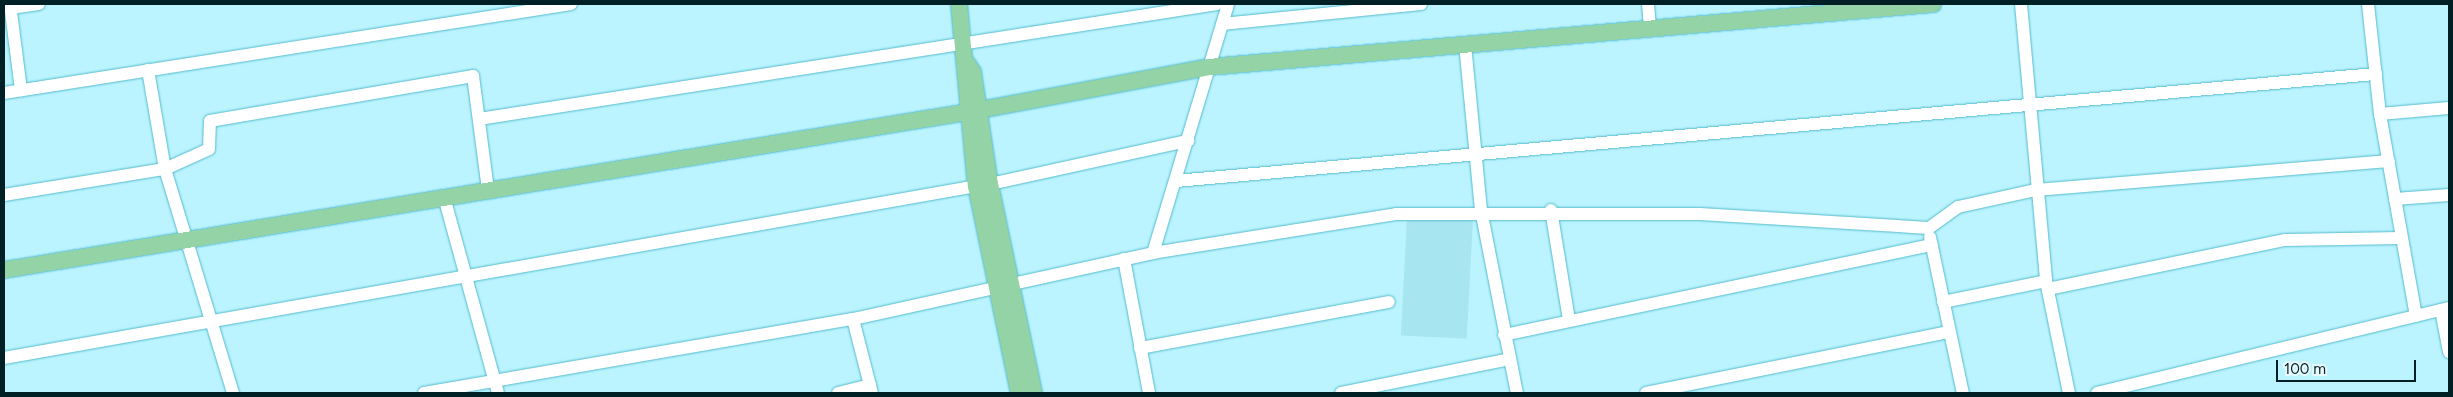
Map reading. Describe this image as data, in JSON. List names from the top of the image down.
{
  "scale_bar": "100 m"
}
